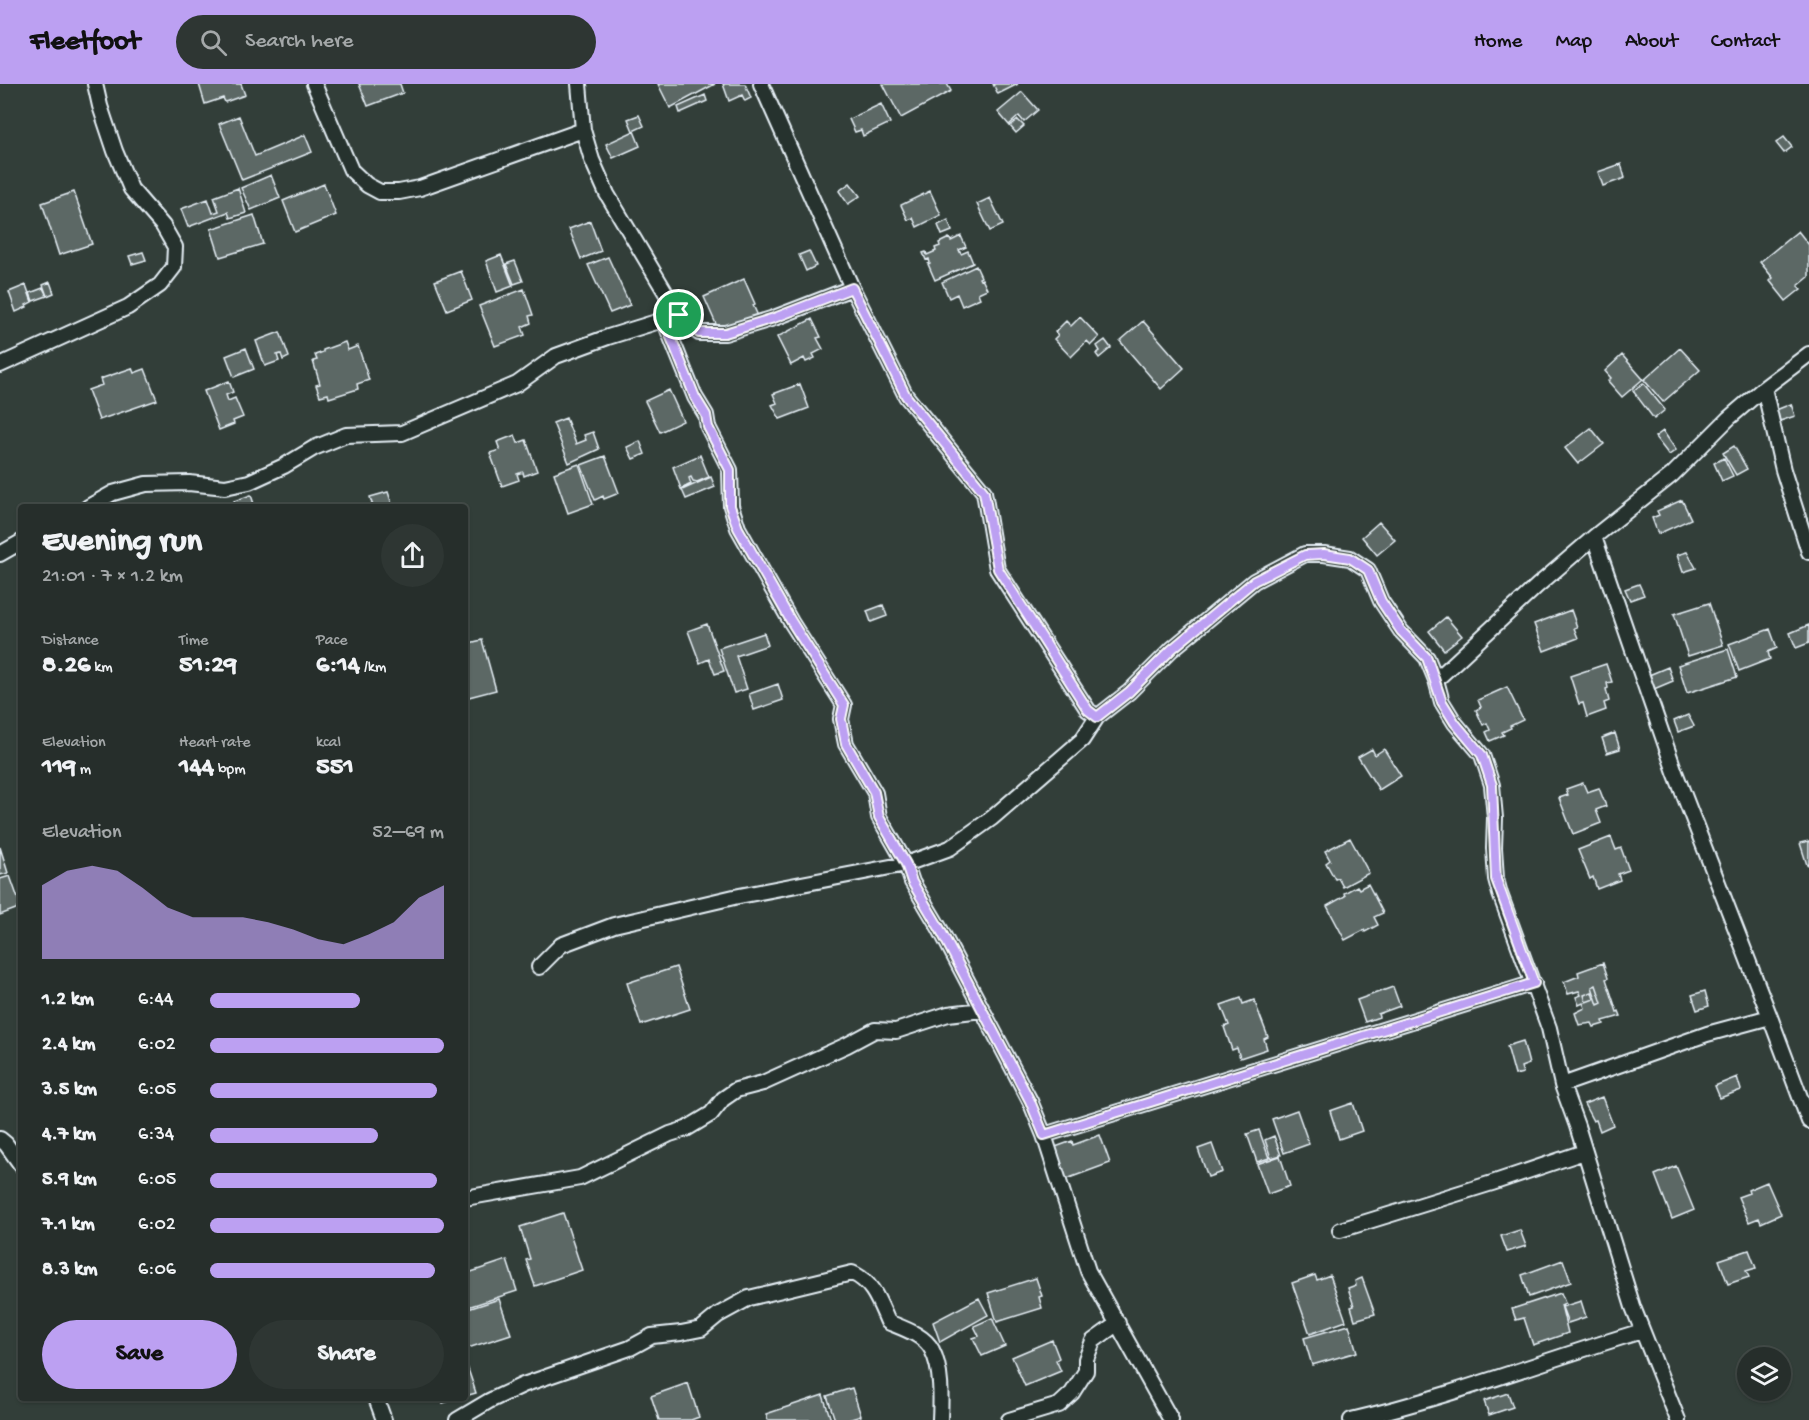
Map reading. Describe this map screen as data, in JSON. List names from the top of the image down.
{
  "page": {
    "header": "Fleetfoot",
    "search": "Search here",
    "nav": [
      "Home",
      "Map",
      "About",
      "Contact"
    ],
    "heading": ["Evening run", "21:01 · 7 × 1.2 km"],
    "stats": [
      ["Distance", "8.26 km"],
      ["Time", "51:29"],
      ["Pace", "6:14 /km"],
      ["Elevation", "119 m"],
      ["Heart rate", "144 bpm"],
      ["kcal", "551"]
    ],
    "chart": ["Elevation", "52–69 m"],
    "list": [
      {
        "name": "1.2 km",
        "note": "6:44"
      },
      {
        "name": "2.4 km",
        "note": "6:02"
      },
      {
        "name": "3.5 km",
        "note": "6:05"
      },
      {
        "name": "4.7 km",
        "note": "6:34"
      },
      {
        "name": "5.9 km",
        "note": "6:05"
      },
      {
        "name": "7.1 km",
        "note": "6:02"
      },
      {
        "name": "8.3 km",
        "note": "6:06"
      }
    ],
    "buttons": ["Save", "Share"]
  }
}
